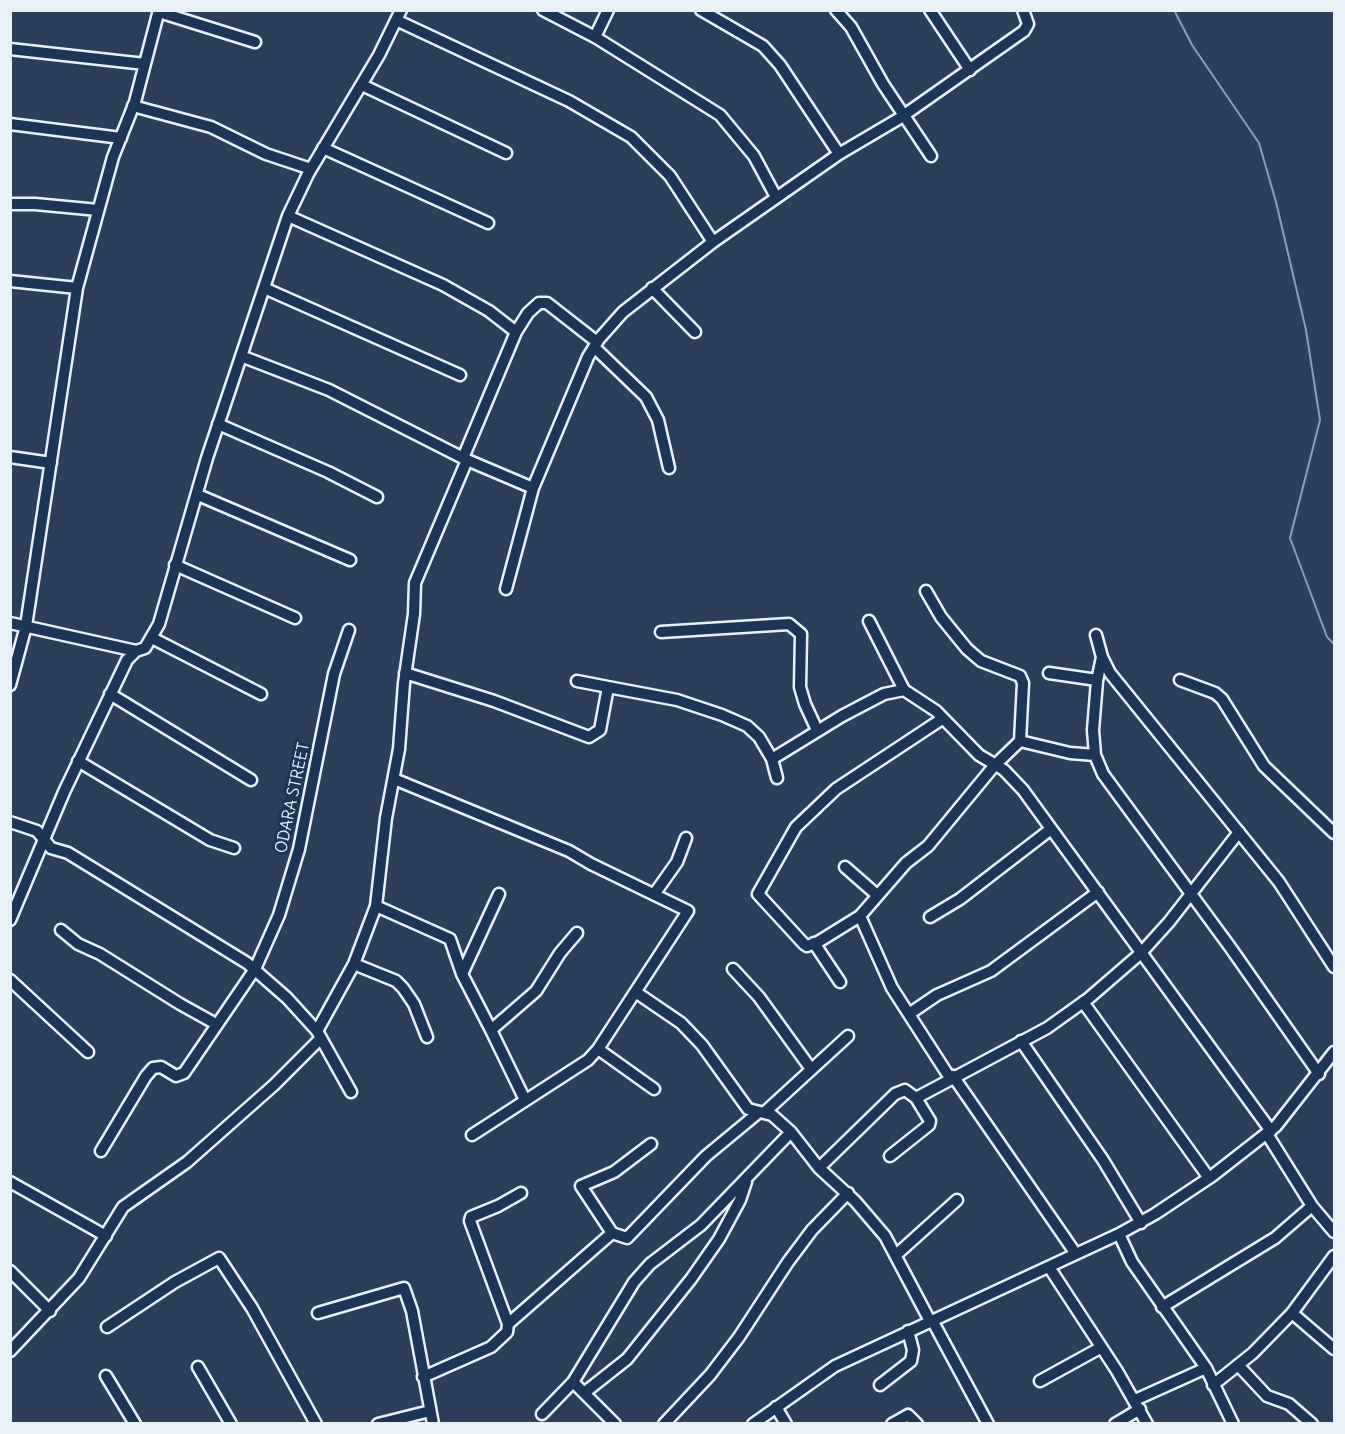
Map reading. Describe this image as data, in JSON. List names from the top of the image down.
{
  "streets": {
    "street": ["ODARA STREET"]
  }
}
